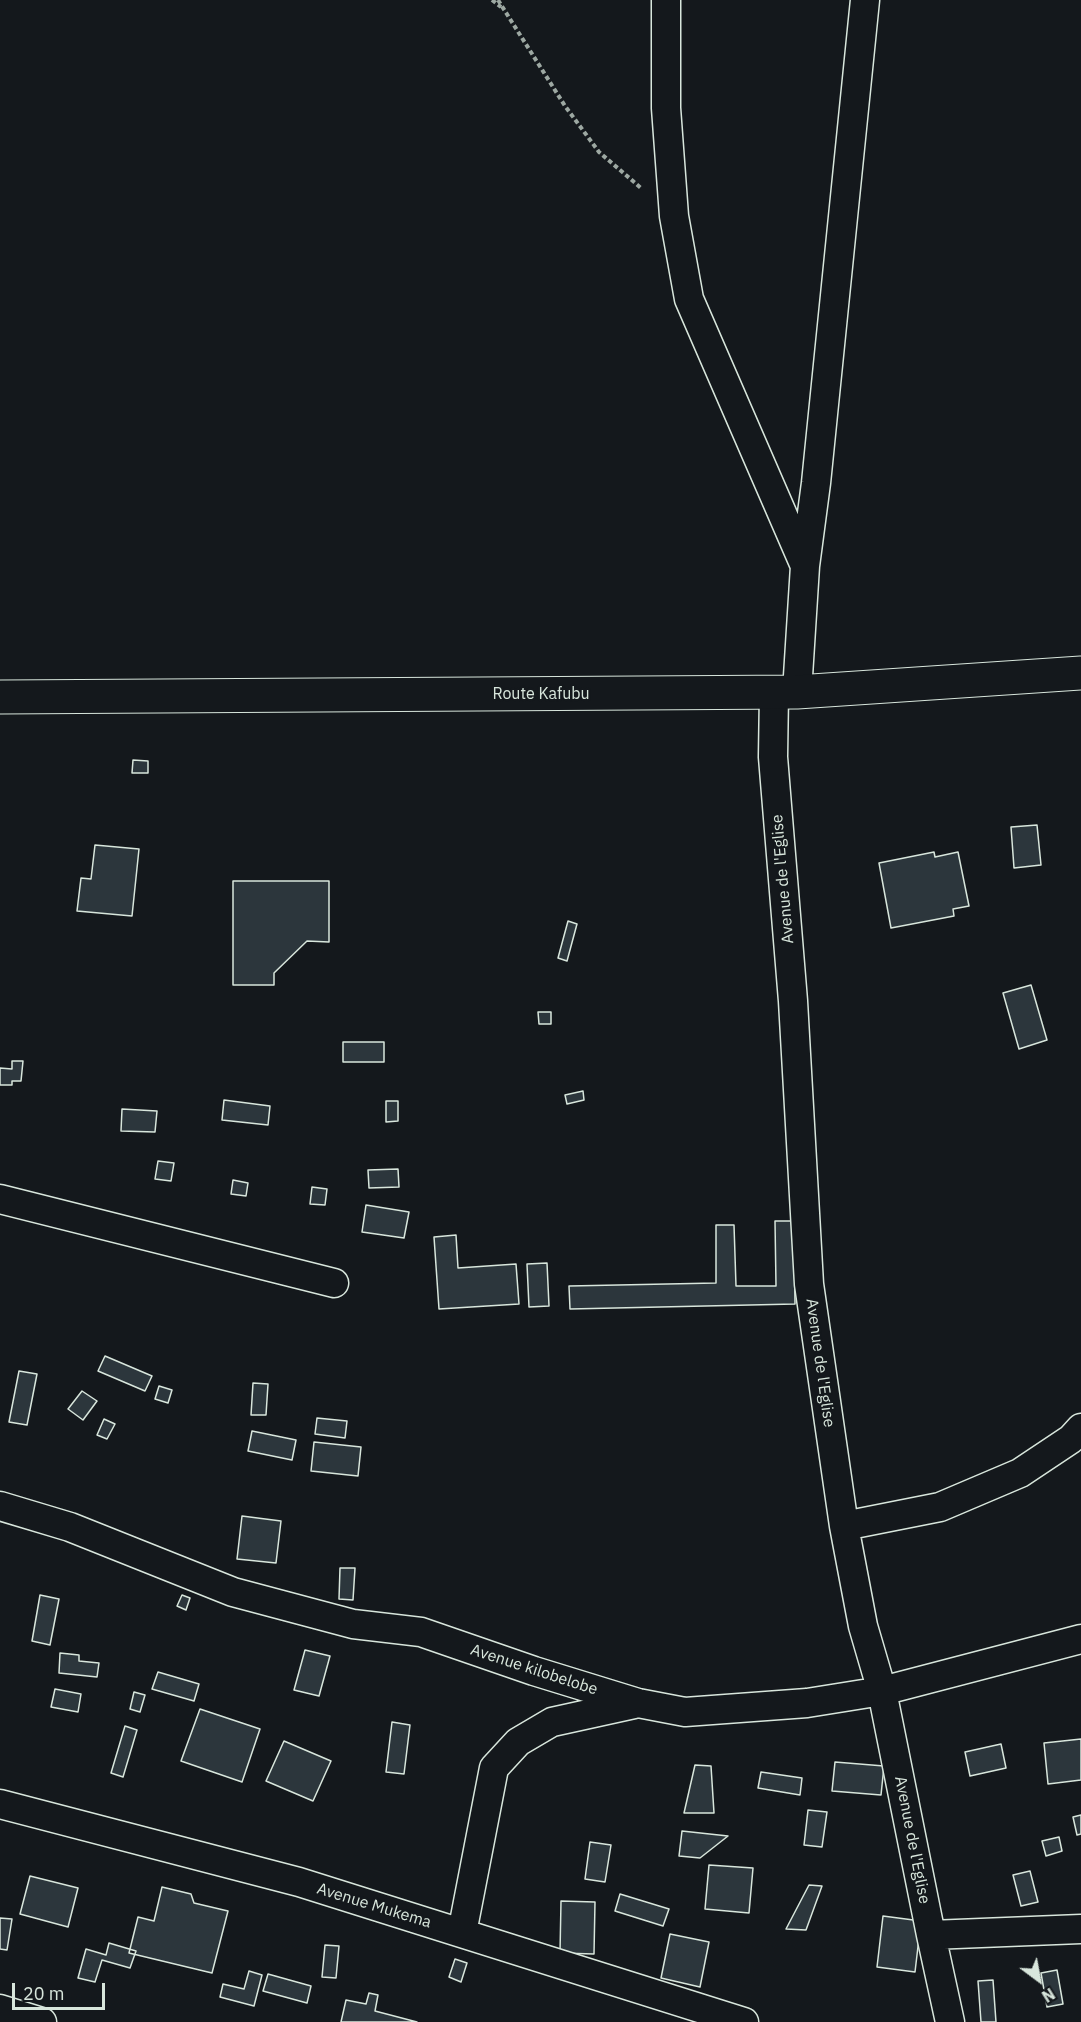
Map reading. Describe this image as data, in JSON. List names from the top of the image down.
{
  "streets": {
    "main road": ["Route Kafubu"],
    "street": ["Avenue de l'Eglise", "Avenue kilobelobe", "Avenue Mukema"]
  },
  "crossings": [
    ["Route Kafubu", "Avenue de l'Eglise"],
    ["Avenue de l'Eglise", "Avenue kilobelobe"]
  ],
  "scale_bar": "20 m",
  "north": "bottom right"
}
